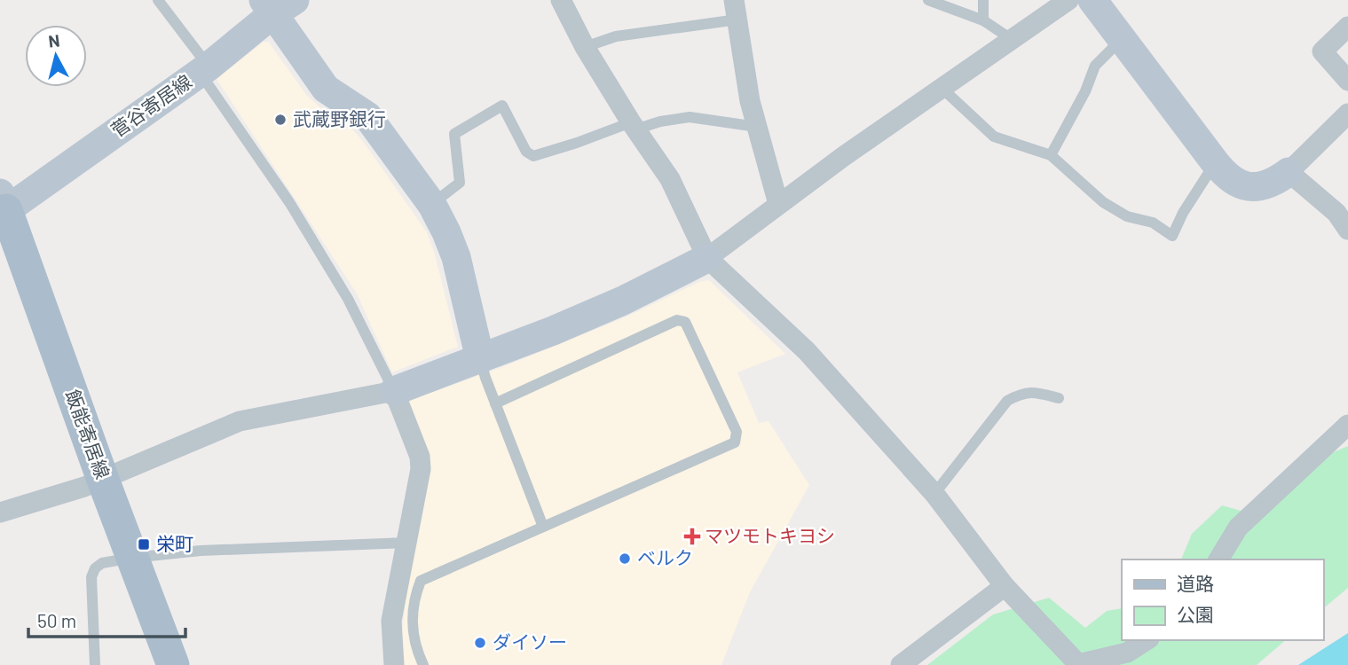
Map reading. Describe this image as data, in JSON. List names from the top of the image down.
{
  "streets": {
    "main road": ["飯能寄居線"],
    "street": ["菅谷寄居線"]
  },
  "crossings": [
    ["菅谷寄居線", "飯能寄居線"]
  ],
  "places": {
    "other": ["武蔵野銀行", "ベルク", "ダイソー"],
    "health": ["マツモトキヨシ"],
    "transit": ["栄町"]
  },
  "legend": ["道路", "公園"],
  "scale_bar": "50 m",
  "north": "top"
}
